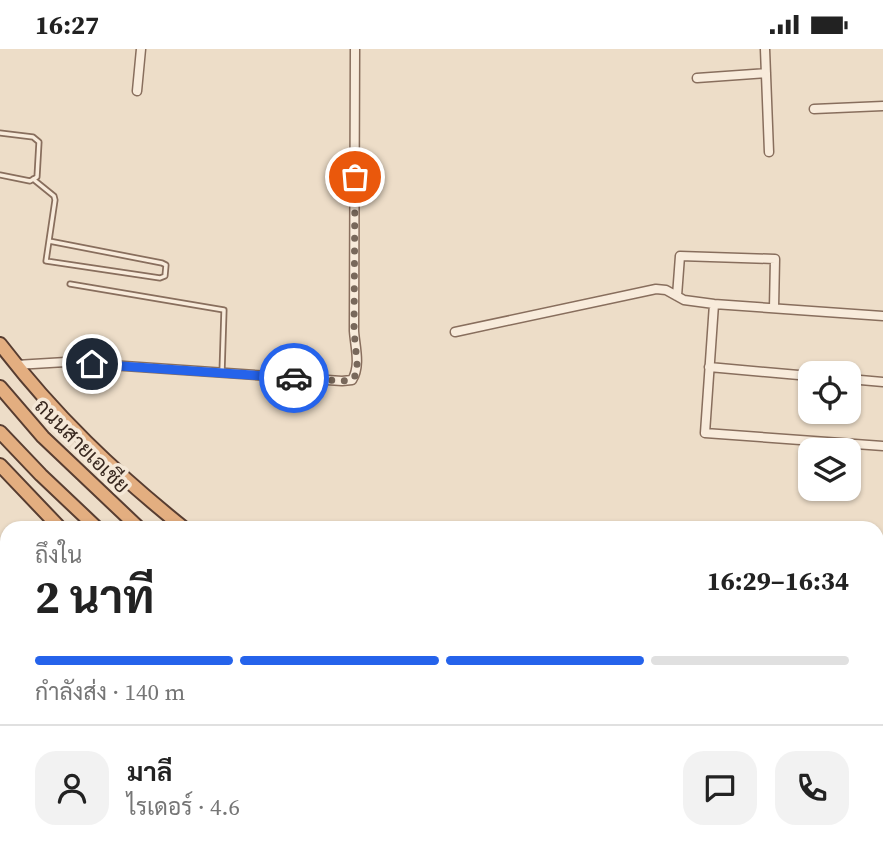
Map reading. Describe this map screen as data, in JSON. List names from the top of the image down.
{
  "streets": {
    "highway": ["ถนนสายเอเชีย"]
  },
  "page": {
    "status": "16:27",
    "heading": ["2 นาที", "ถึงใน", "16:29–16:34"],
    "panel": ["มาลี", "ไรเดอร์ · 4.6"],
    "bar": "กำลังส่ง · 140 m"
  }
}
